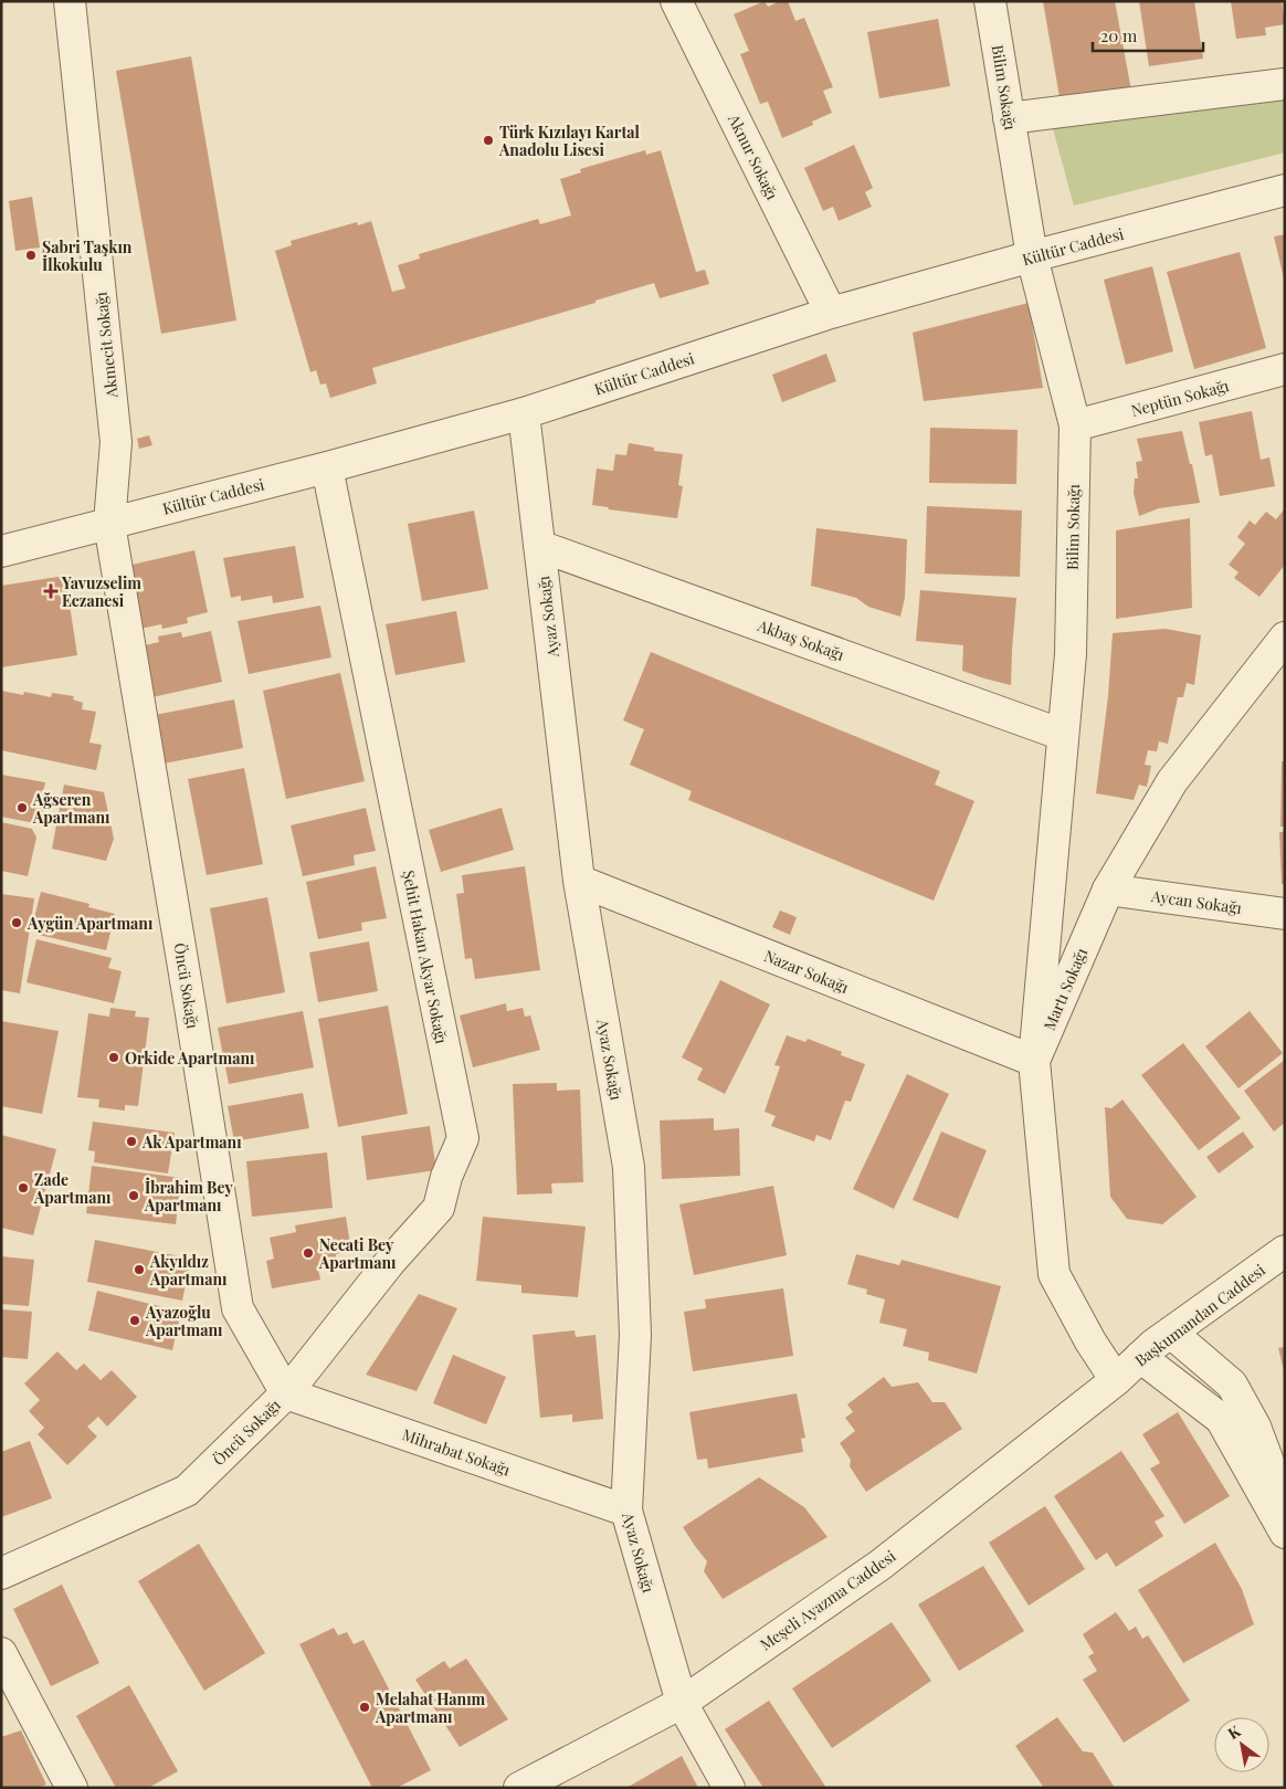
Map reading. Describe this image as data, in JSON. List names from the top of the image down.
{
  "streets": {
    "street": [
      "Bilim Sokağı",
      "Aknur Sokağı",
      "Kültür Caddesi",
      "Akmecit Sokağı",
      "Neptün Sokağı",
      "Ayaz Sokağı",
      "Akbaş Sokağı",
      "Aycan Sokağı",
      "Şehit Hakan Akyar Sokağı",
      "Nazar Sokağı",
      "Öncü Sokağı",
      "Martı Sokağı",
      "Başkumandan Caddesi",
      "Mihrabat Sokağı",
      "Meşeli Ayazma Caddesi"
    ]
  },
  "crossings": [
    ["Bilim Sokağı", "Kültür Caddesi"],
    ["Bilim Sokağı", "Neptün Sokağı"],
    ["Bilim Sokağı", "Akbaş Sokağı"],
    ["Bilim Sokağı", "Nazar Sokağı"],
    ["Bilim Sokağı", "Martı Sokağı"],
    ["Aknur Sokağı", "Kültür Caddesi"],
    ["Kültür Caddesi", "Akmecit Sokağı"],
    ["Kültür Caddesi", "Ayaz Sokağı"],
    ["Kültür Caddesi", "Şehit Hakan Akyar Sokağı"],
    ["Kültür Caddesi", "Öncü Sokağı"],
    ["Akmecit Sokağı", "Öncü Sokağı"],
    ["Ayaz Sokağı", "Akbaş Sokağı"],
    ["Ayaz Sokağı", "Nazar Sokağı"],
    ["Ayaz Sokağı", "Mihrabat Sokağı"],
    ["Ayaz Sokağı", "Meşeli Ayazma Caddesi"],
    ["Aycan Sokağı", "Martı Sokağı"],
    ["Şehit Hakan Akyar Sokağı", "Öncü Sokağı"],
    ["Şehit Hakan Akyar Sokağı", "Mihrabat Sokağı"],
    ["Nazar Sokağı", "Martı Sokağı"],
    ["Öncü Sokağı", "Mihrabat Sokağı"],
    ["Martı Sokağı", "Başkumandan Caddesi"],
    ["Martı Sokağı", "Meşeli Ayazma Caddesi"],
    ["Başkumandan Caddesi", "Meşeli Ayazma Caddesi"]
  ],
  "places": {
    "other": [
      "Türk Kızılayı Kartal Anadolu Lisesi",
      "Sabri Taşkın İlkokulu",
      "Ağseren Apartmanı",
      "Aygün Apartmanı",
      "Orkide Apartmanı",
      "Ak Apartmanı",
      "Zade Apartmanı",
      "İbrahim Bey Apartmanı",
      "Necati Bey Apartmanı",
      "Akyıldız Apartmanı",
      "Ayazoğlu Apartmanı",
      "Melahat Hanım Apartmanı"
    ],
    "health": ["Yavuzselim Eczanesi"]
  },
  "scale_bar": "20 m",
  "north": "top left"
}
